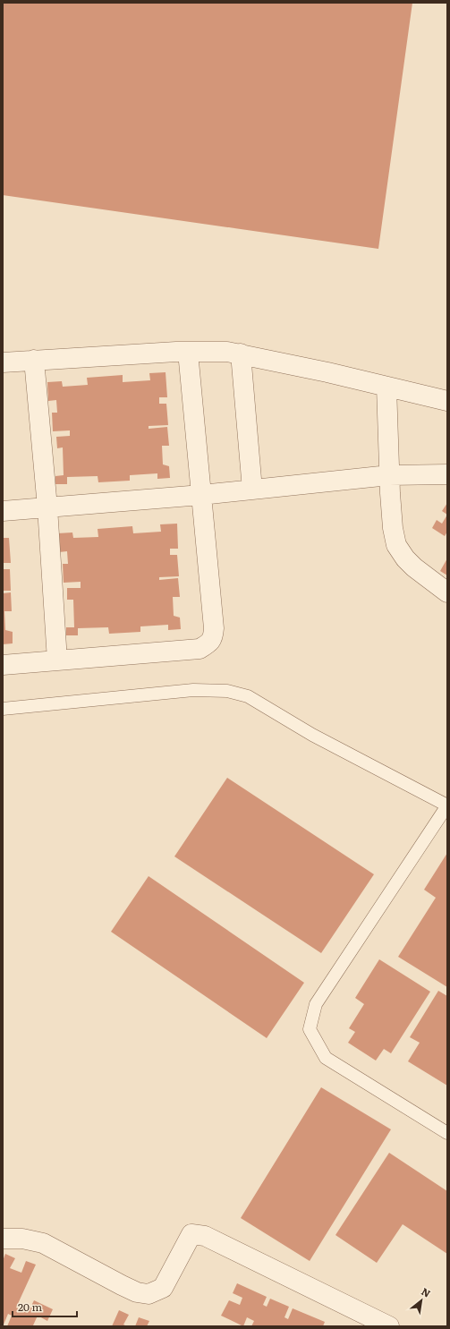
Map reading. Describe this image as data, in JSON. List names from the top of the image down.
{
  "scale_bar": "20 m",
  "north": "top right"
}
